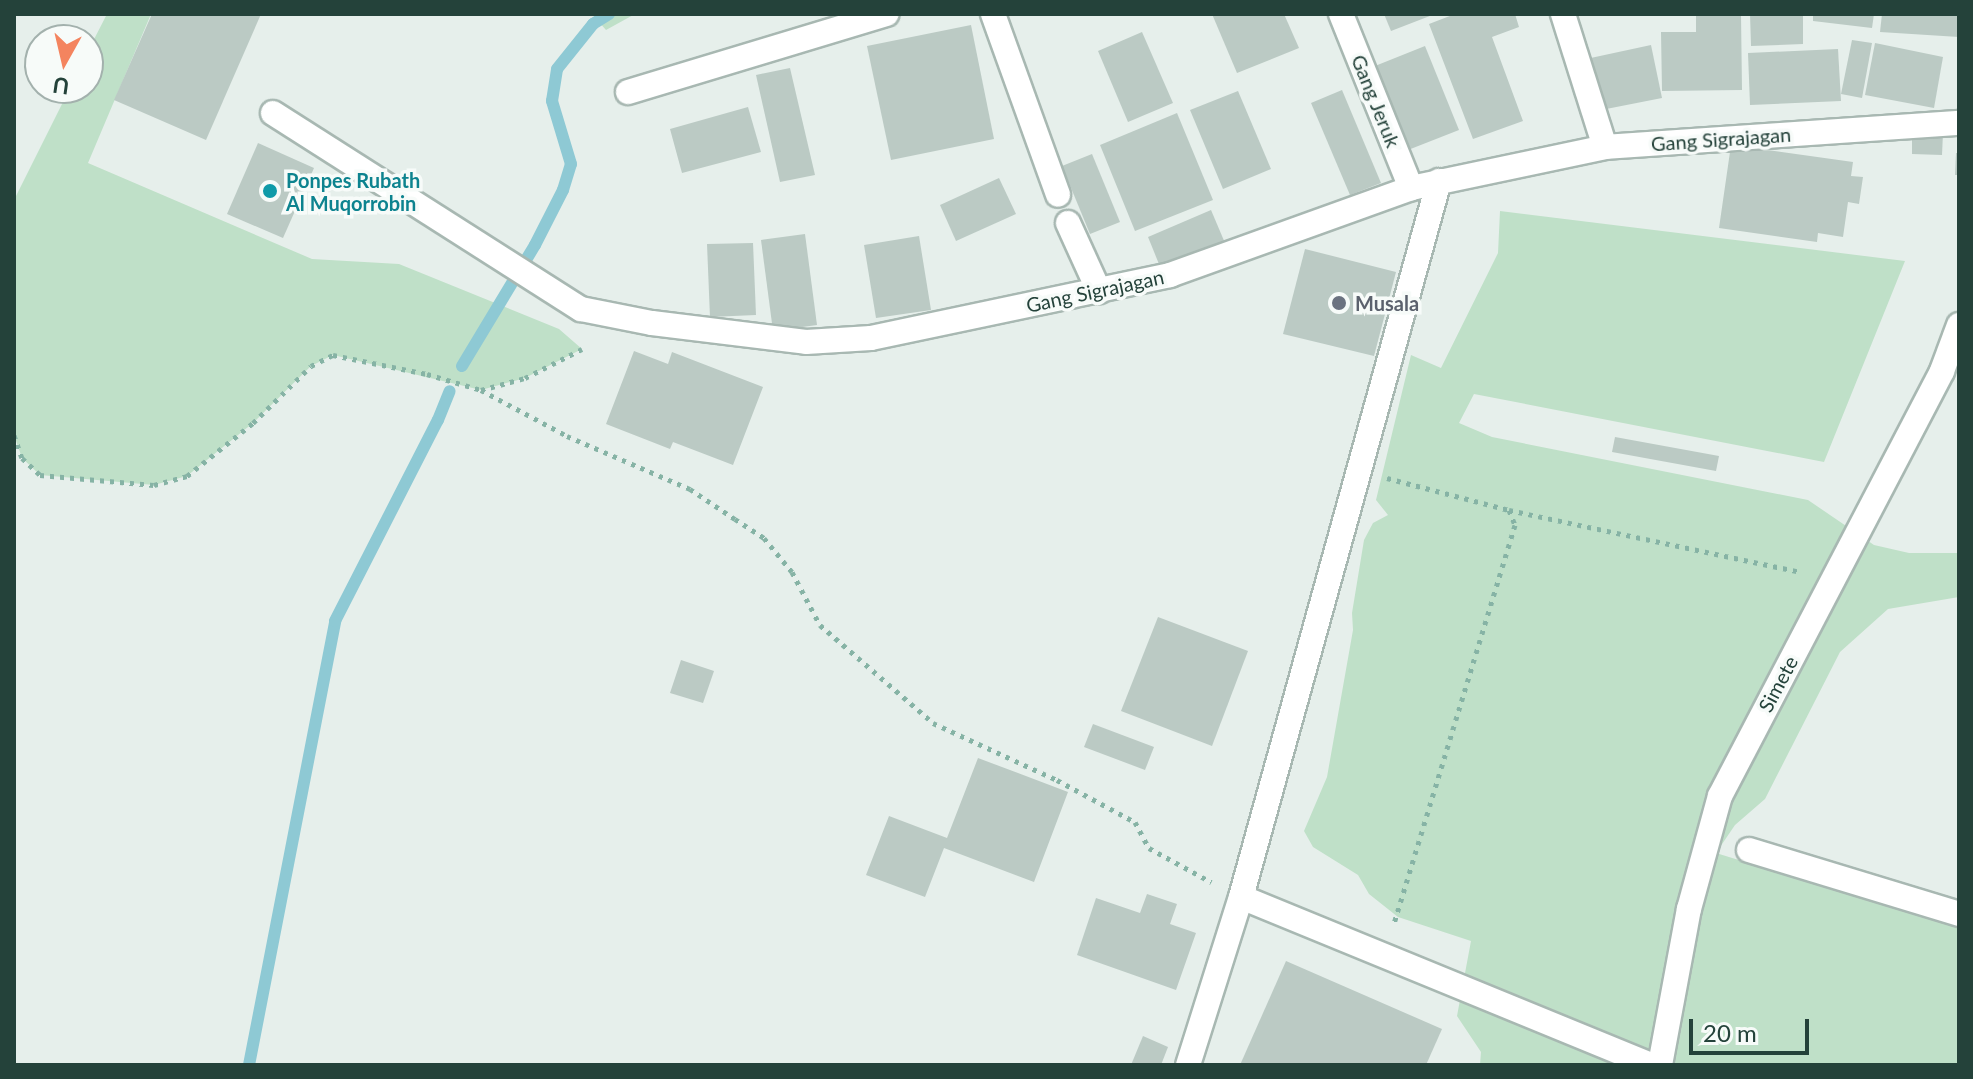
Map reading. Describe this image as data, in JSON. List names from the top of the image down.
{
  "streets": {
    "street": ["Gang Jeruk", "Gang Sigrajagan", "Simete"]
  },
  "crossings": [
    ["Gang Jeruk", "Gang Sigrajagan"]
  ],
  "places": ["Ponpes Rubath Al Muqorrobin", "Musala"],
  "scale_bar": "20 m",
  "north": "bottom"
}
